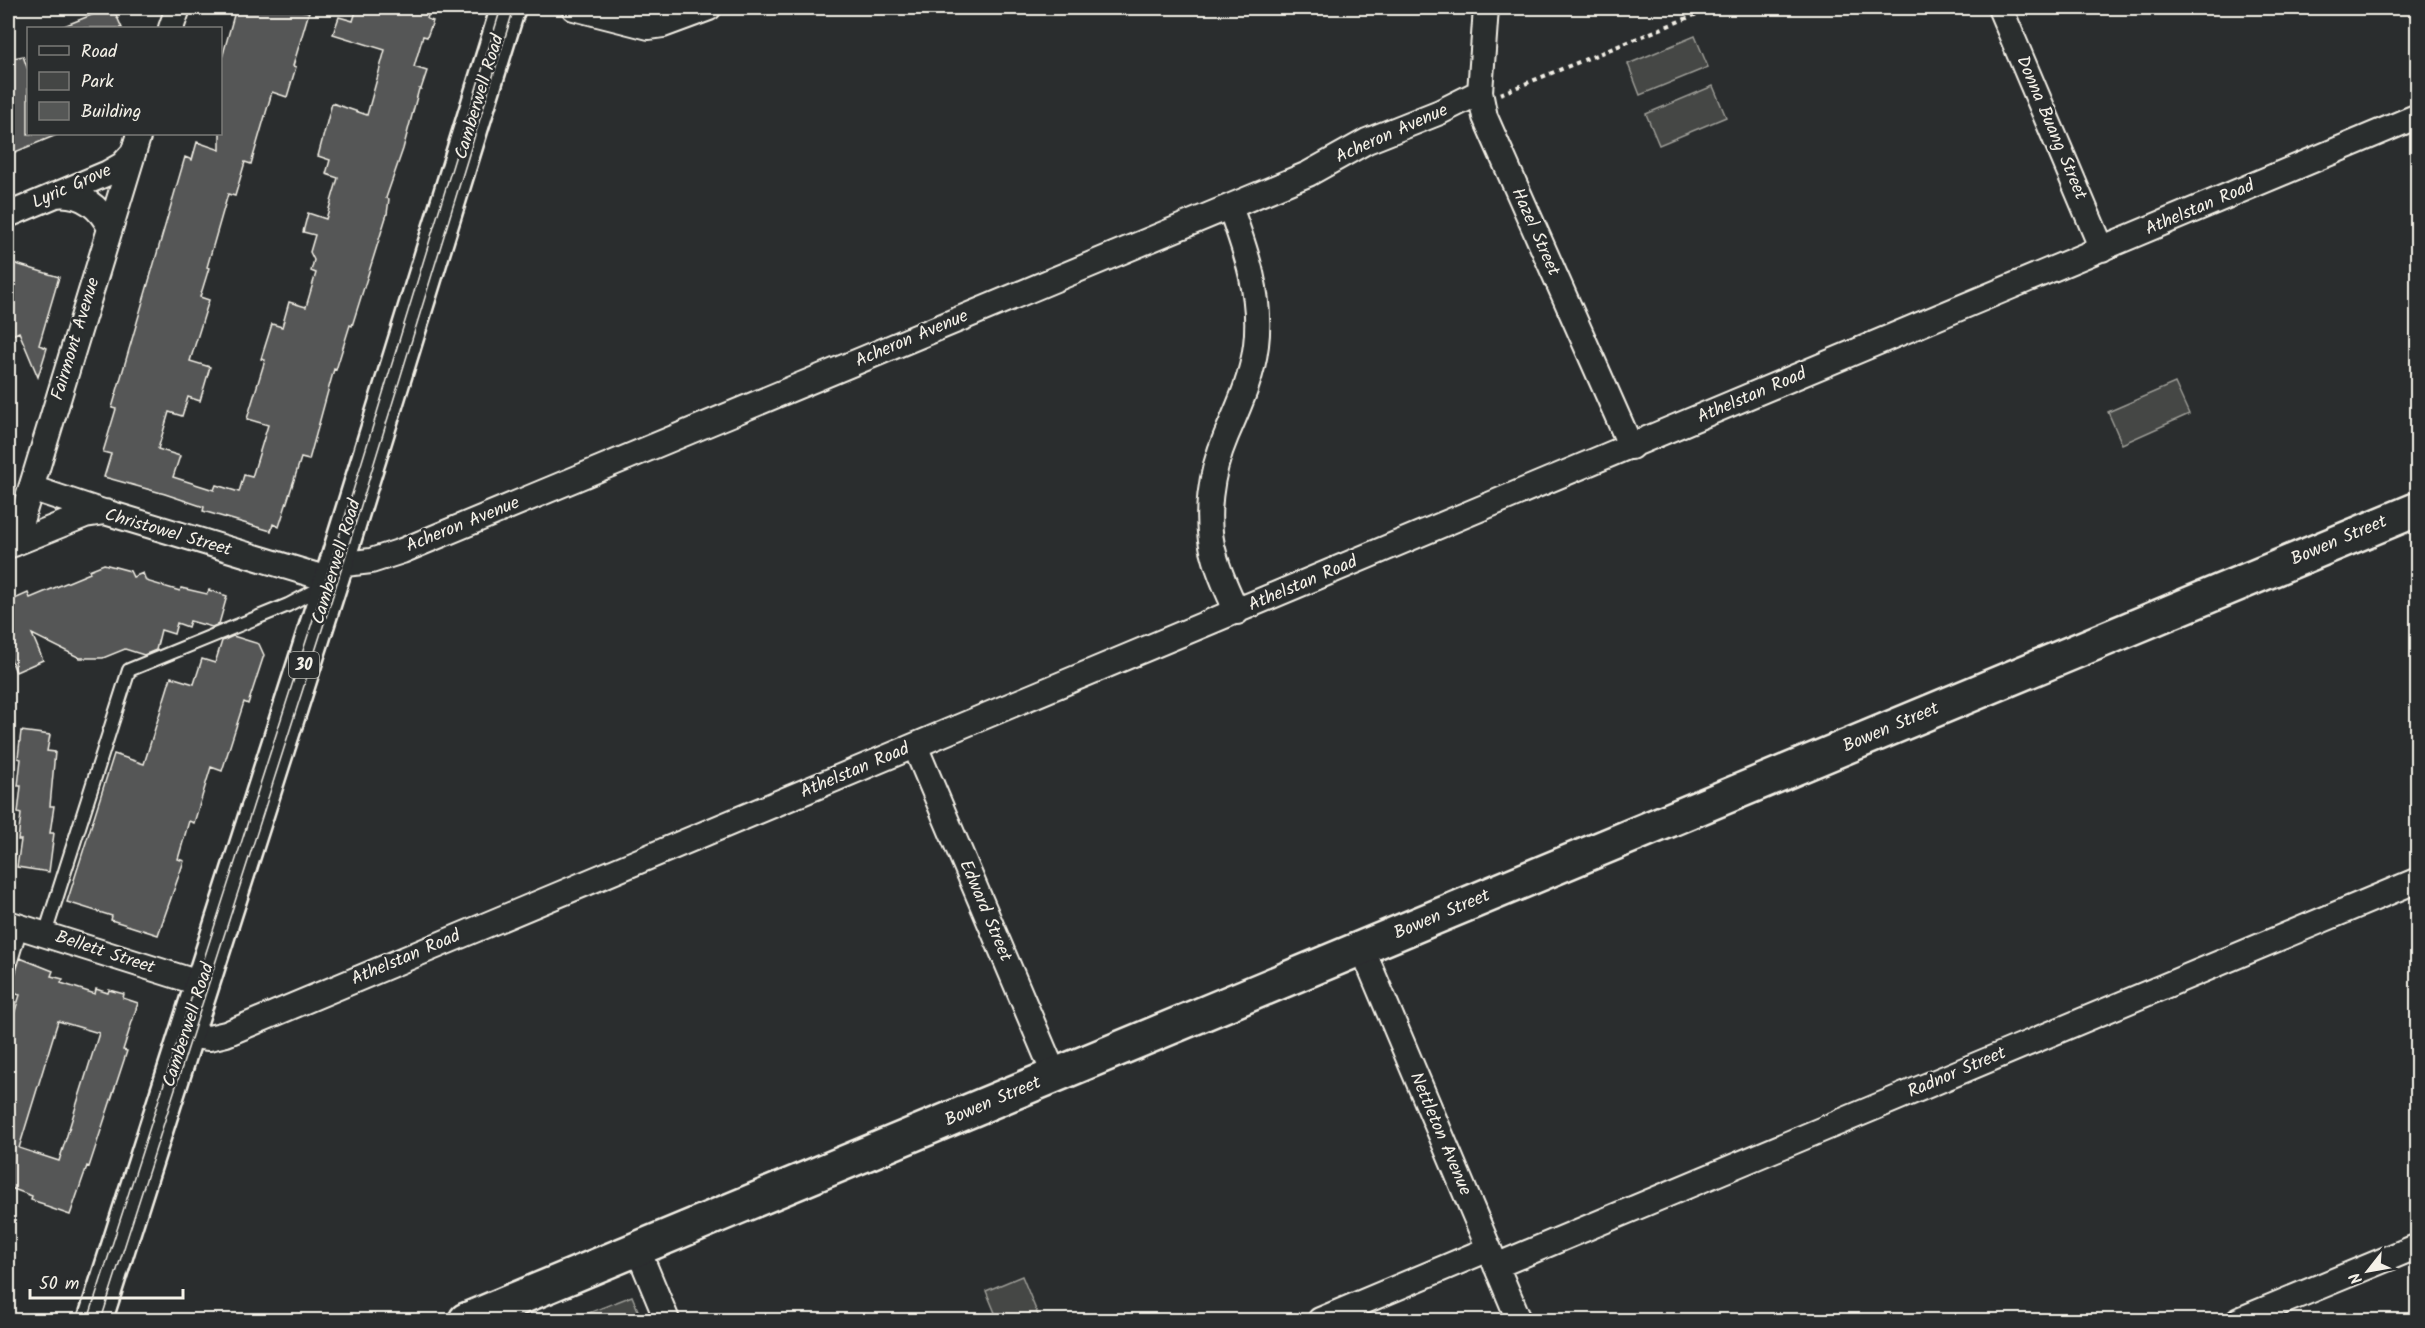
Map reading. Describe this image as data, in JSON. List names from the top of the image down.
{
  "streets": {
    "street": [
      "Camberwell Road",
      "Donna Buang Street",
      "Acheron Avenue",
      "Lyric Grove",
      "Athelstan Road",
      "Hazel Street",
      "Fairmont Avenue",
      "Christowel Street",
      "Bowen Street",
      "30",
      "Edward Street",
      "Bellett Street",
      "Radnor Street",
      "Nettleton Avenue"
    ]
  },
  "crossings": [
    ["Camberwell Road", "Acheron Avenue"],
    ["Camberwell Road", "Athelstan Road"],
    ["Camberwell Road", "Christowel Street"],
    ["Camberwell Road", "Bellett Street"],
    ["Donna Buang Street", "Athelstan Road"],
    ["Acheron Avenue", "Hazel Street"],
    ["Acheron Avenue", "Christowel Street"],
    ["Lyric Grove", "Fairmont Avenue"],
    ["Athelstan Road", "Hazel Street"],
    ["Athelstan Road", "Edward Street"],
    ["Fairmont Avenue", "Christowel Street"],
    ["Bowen Street", "Edward Street"],
    ["Bowen Street", "Nettleton Avenue"],
    ["Radnor Street", "Nettleton Avenue"]
  ],
  "legend": ["Road", "Park", "Building"],
  "scale_bar": "50 m",
  "north": "bottom left"
}
